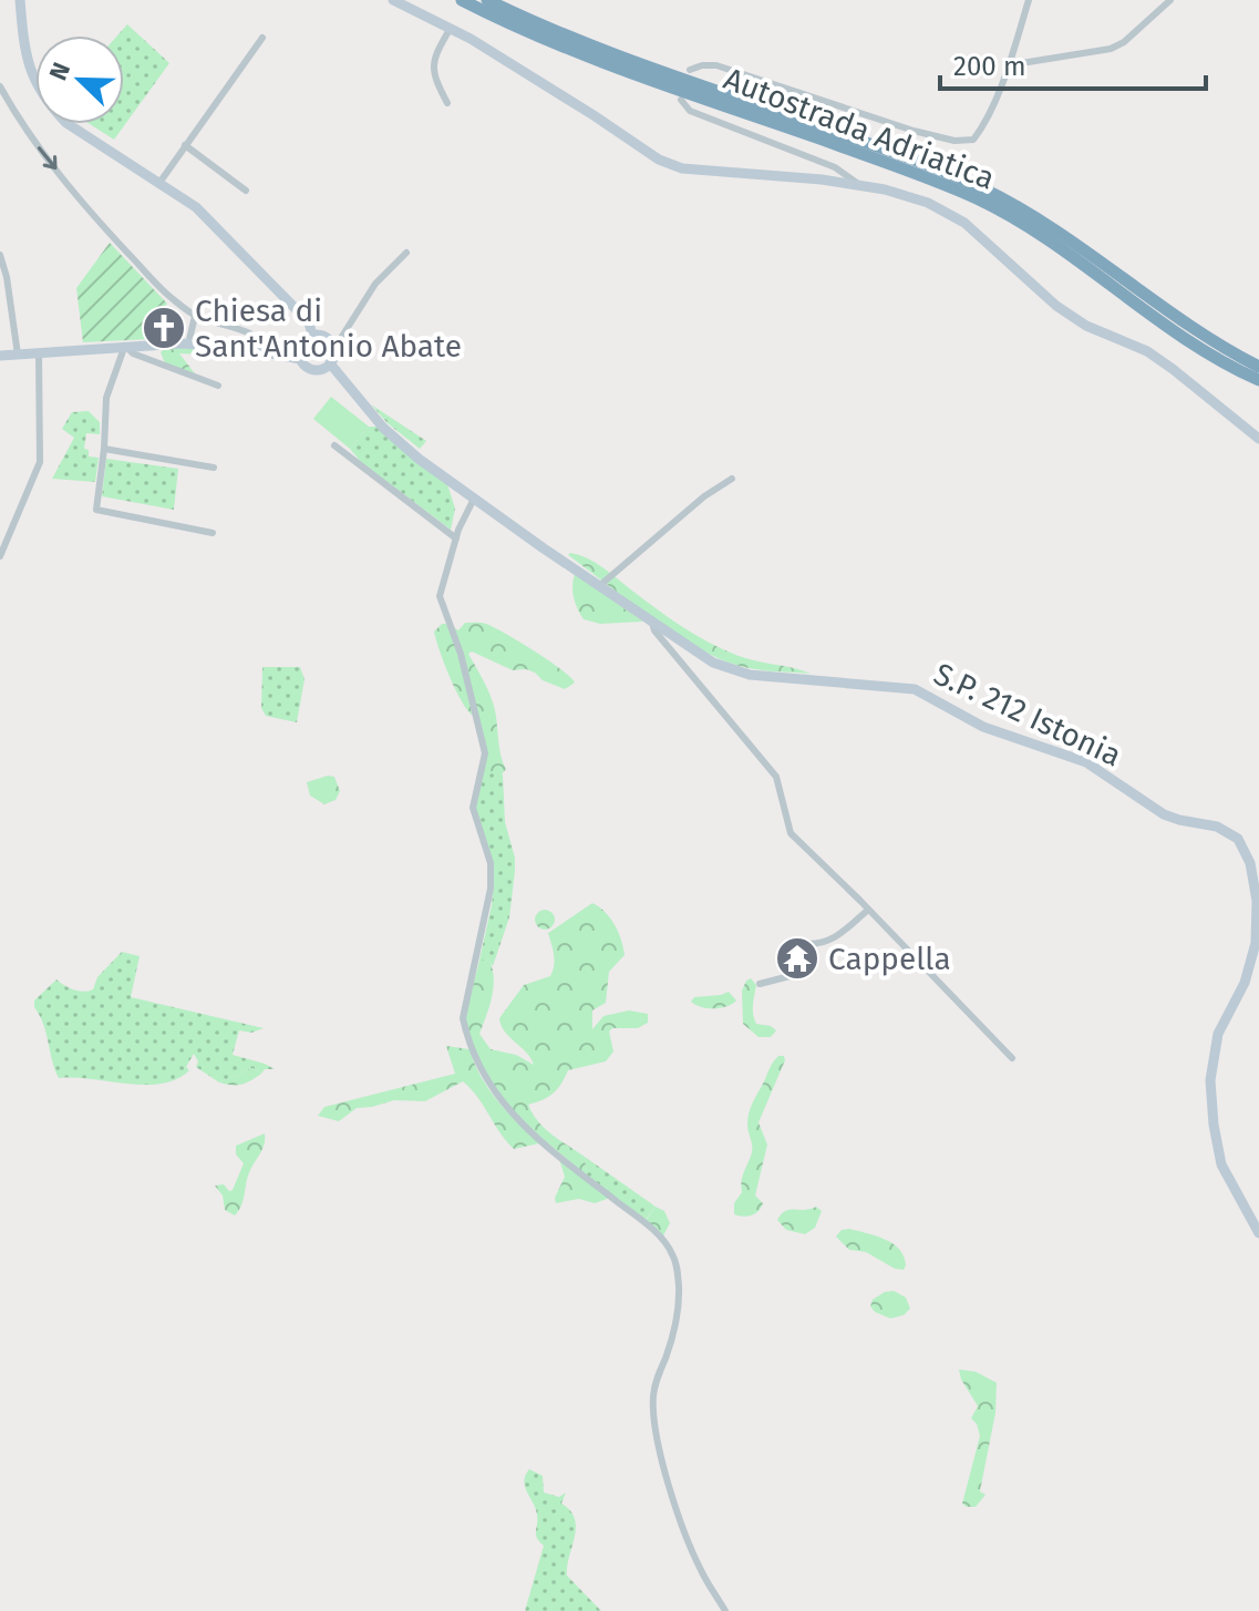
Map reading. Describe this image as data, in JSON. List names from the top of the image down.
{
  "streets": {
    "highway": ["Autostrada Adriatica"],
    "main road": ["S.P. 212 Istonia"]
  },
  "places": {
    "church": ["Chiesa di Sant'Antonio Abate"],
    "temple": ["Cappella"]
  },
  "scale_bar": "200 m",
  "north": "top left"
}
